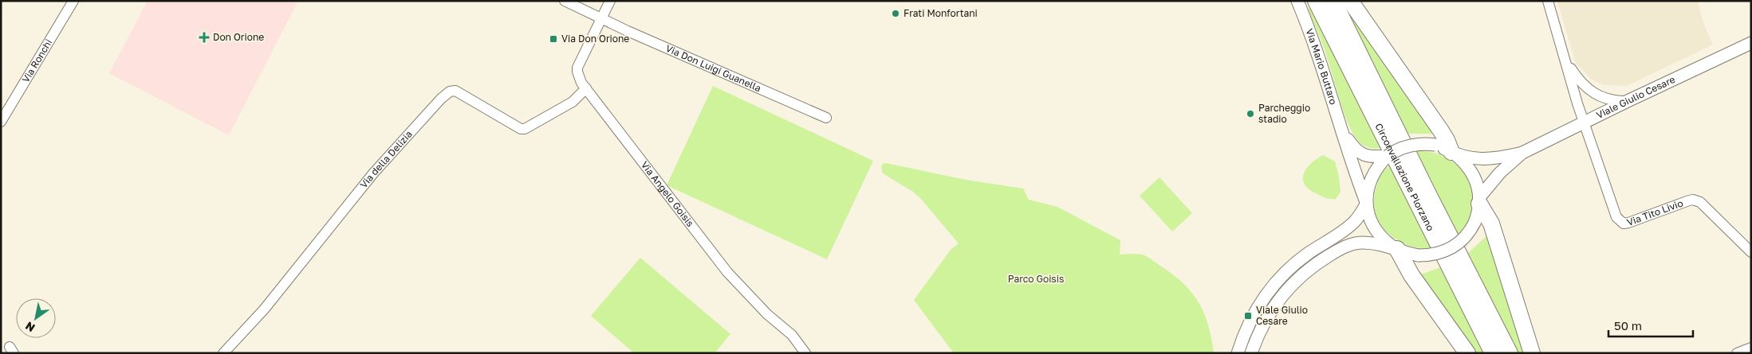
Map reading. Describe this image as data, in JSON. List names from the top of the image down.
{
  "streets": {
    "highway": ["Circonvallazione Plorzano"],
    "street": [
      "Via Ronchi",
      "Via Mario Buttaro",
      "Via Don Luigi Guanella",
      "Viale Giulio Cesare",
      "Via della Delizia",
      "Via Angelo Goisis",
      "Via Tito Livio"
    ]
  },
  "crossings": [
    ["Via Mario Buttaro", "Viale Giulio Cesare"],
    ["Via Don Luigi Guanella", "Via Angelo Goisis"],
    ["Viale Giulio Cesare", "Via Tito Livio"],
    ["Via della Delizia", "Via Angelo Goisis"]
  ],
  "parks": ["Parco Goisis"],
  "places": {
    "other": ["Frati Monfortani", "Parcheggio stadio"],
    "health": ["Don Orione"],
    "transit": ["Via Don Orione", "Viale Giulio Cesare"]
  },
  "scale_bar": "50 m",
  "north": "bottom left"
}
